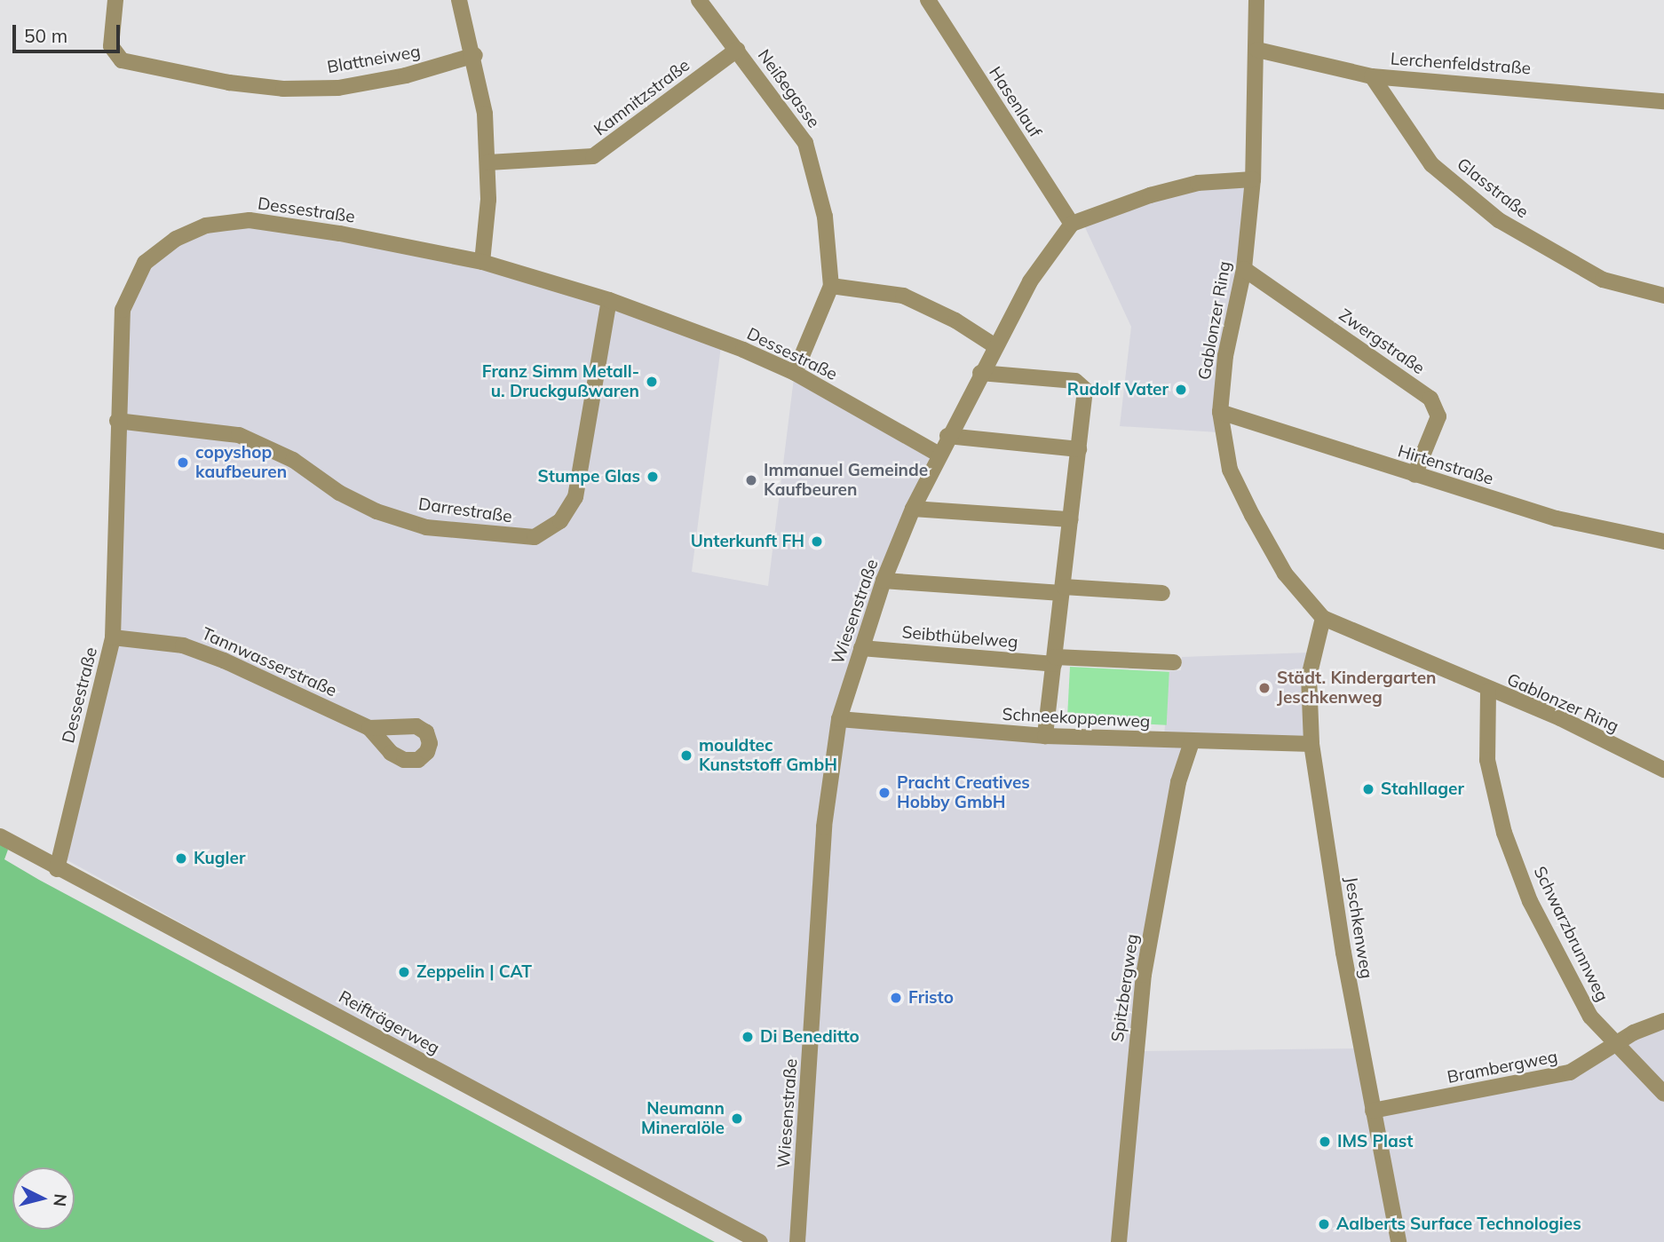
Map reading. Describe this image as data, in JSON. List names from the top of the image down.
{
  "streets": {
    "street": [
      "Blattneiweg",
      "Lerchenfeldstraße",
      "Neißegasse",
      "Kamnitzstraße",
      "Hasenlauf",
      "Glasstraße",
      "Dessestraße",
      "Gablonzer Ring",
      "Zwergstraße",
      "Hirtenstraße",
      "Darrestraße",
      "Wiesenstraße",
      "Seibthübelweg",
      "Tannwasserstraße",
      "Schneekoppenweg",
      "Jeschkenweg",
      "Schwarzbrunnweg",
      "Spitzbergweg",
      "Reifträgerweg",
      "Brambergweg"
    ]
  },
  "crossings": [
    ["Lerchenfeldstraße", "Glasstraße"],
    ["Lerchenfeldstraße", "Gablonzer Ring"],
    ["Neißegasse", "Kamnitzstraße"],
    ["Neißegasse", "Dessestraße"],
    ["Hasenlauf", "Wiesenstraße"],
    ["Dessestraße", "Darrestraße"],
    ["Dessestraße", "Wiesenstraße"],
    ["Dessestraße", "Tannwasserstraße"],
    ["Dessestraße", "Reifträgerweg"],
    ["Gablonzer Ring", "Zwergstraße"],
    ["Gablonzer Ring", "Hirtenstraße"],
    ["Gablonzer Ring", "Jeschkenweg"],
    ["Gablonzer Ring", "Schwarzbrunnweg"],
    ["Zwergstraße", "Hirtenstraße"],
    ["Wiesenstraße", "Seibthübelweg"],
    ["Wiesenstraße", "Schneekoppenweg"],
    ["Schneekoppenweg", "Jeschkenweg"],
    ["Schneekoppenweg", "Spitzbergweg"],
    ["Jeschkenweg", "Brambergweg"],
    ["Schwarzbrunnweg", "Brambergweg"]
  ],
  "places": [
    "Franz Simm Metall- u. Druckgußwaren",
    "Rudolf Vater",
    "copyshop kaufbeuren",
    "Stumpe Glas",
    "Immanuel Gemeinde Kaufbeuren",
    "Unterkunft FH",
    "Städt. Kindergarten Jeschkenweg",
    "mouldtec Kunststoff GmbH",
    "Stahllager",
    "Pracht Creatives Hobby GmbH",
    "Kugler",
    "Zeppelin | CAT",
    "Fristo",
    "Di Beneditto",
    "Neumann Mineralöle",
    "IMS Plast",
    "Aalberts Surface Technologies"
  ],
  "scale_bar": "50 m",
  "north": "right"
}
